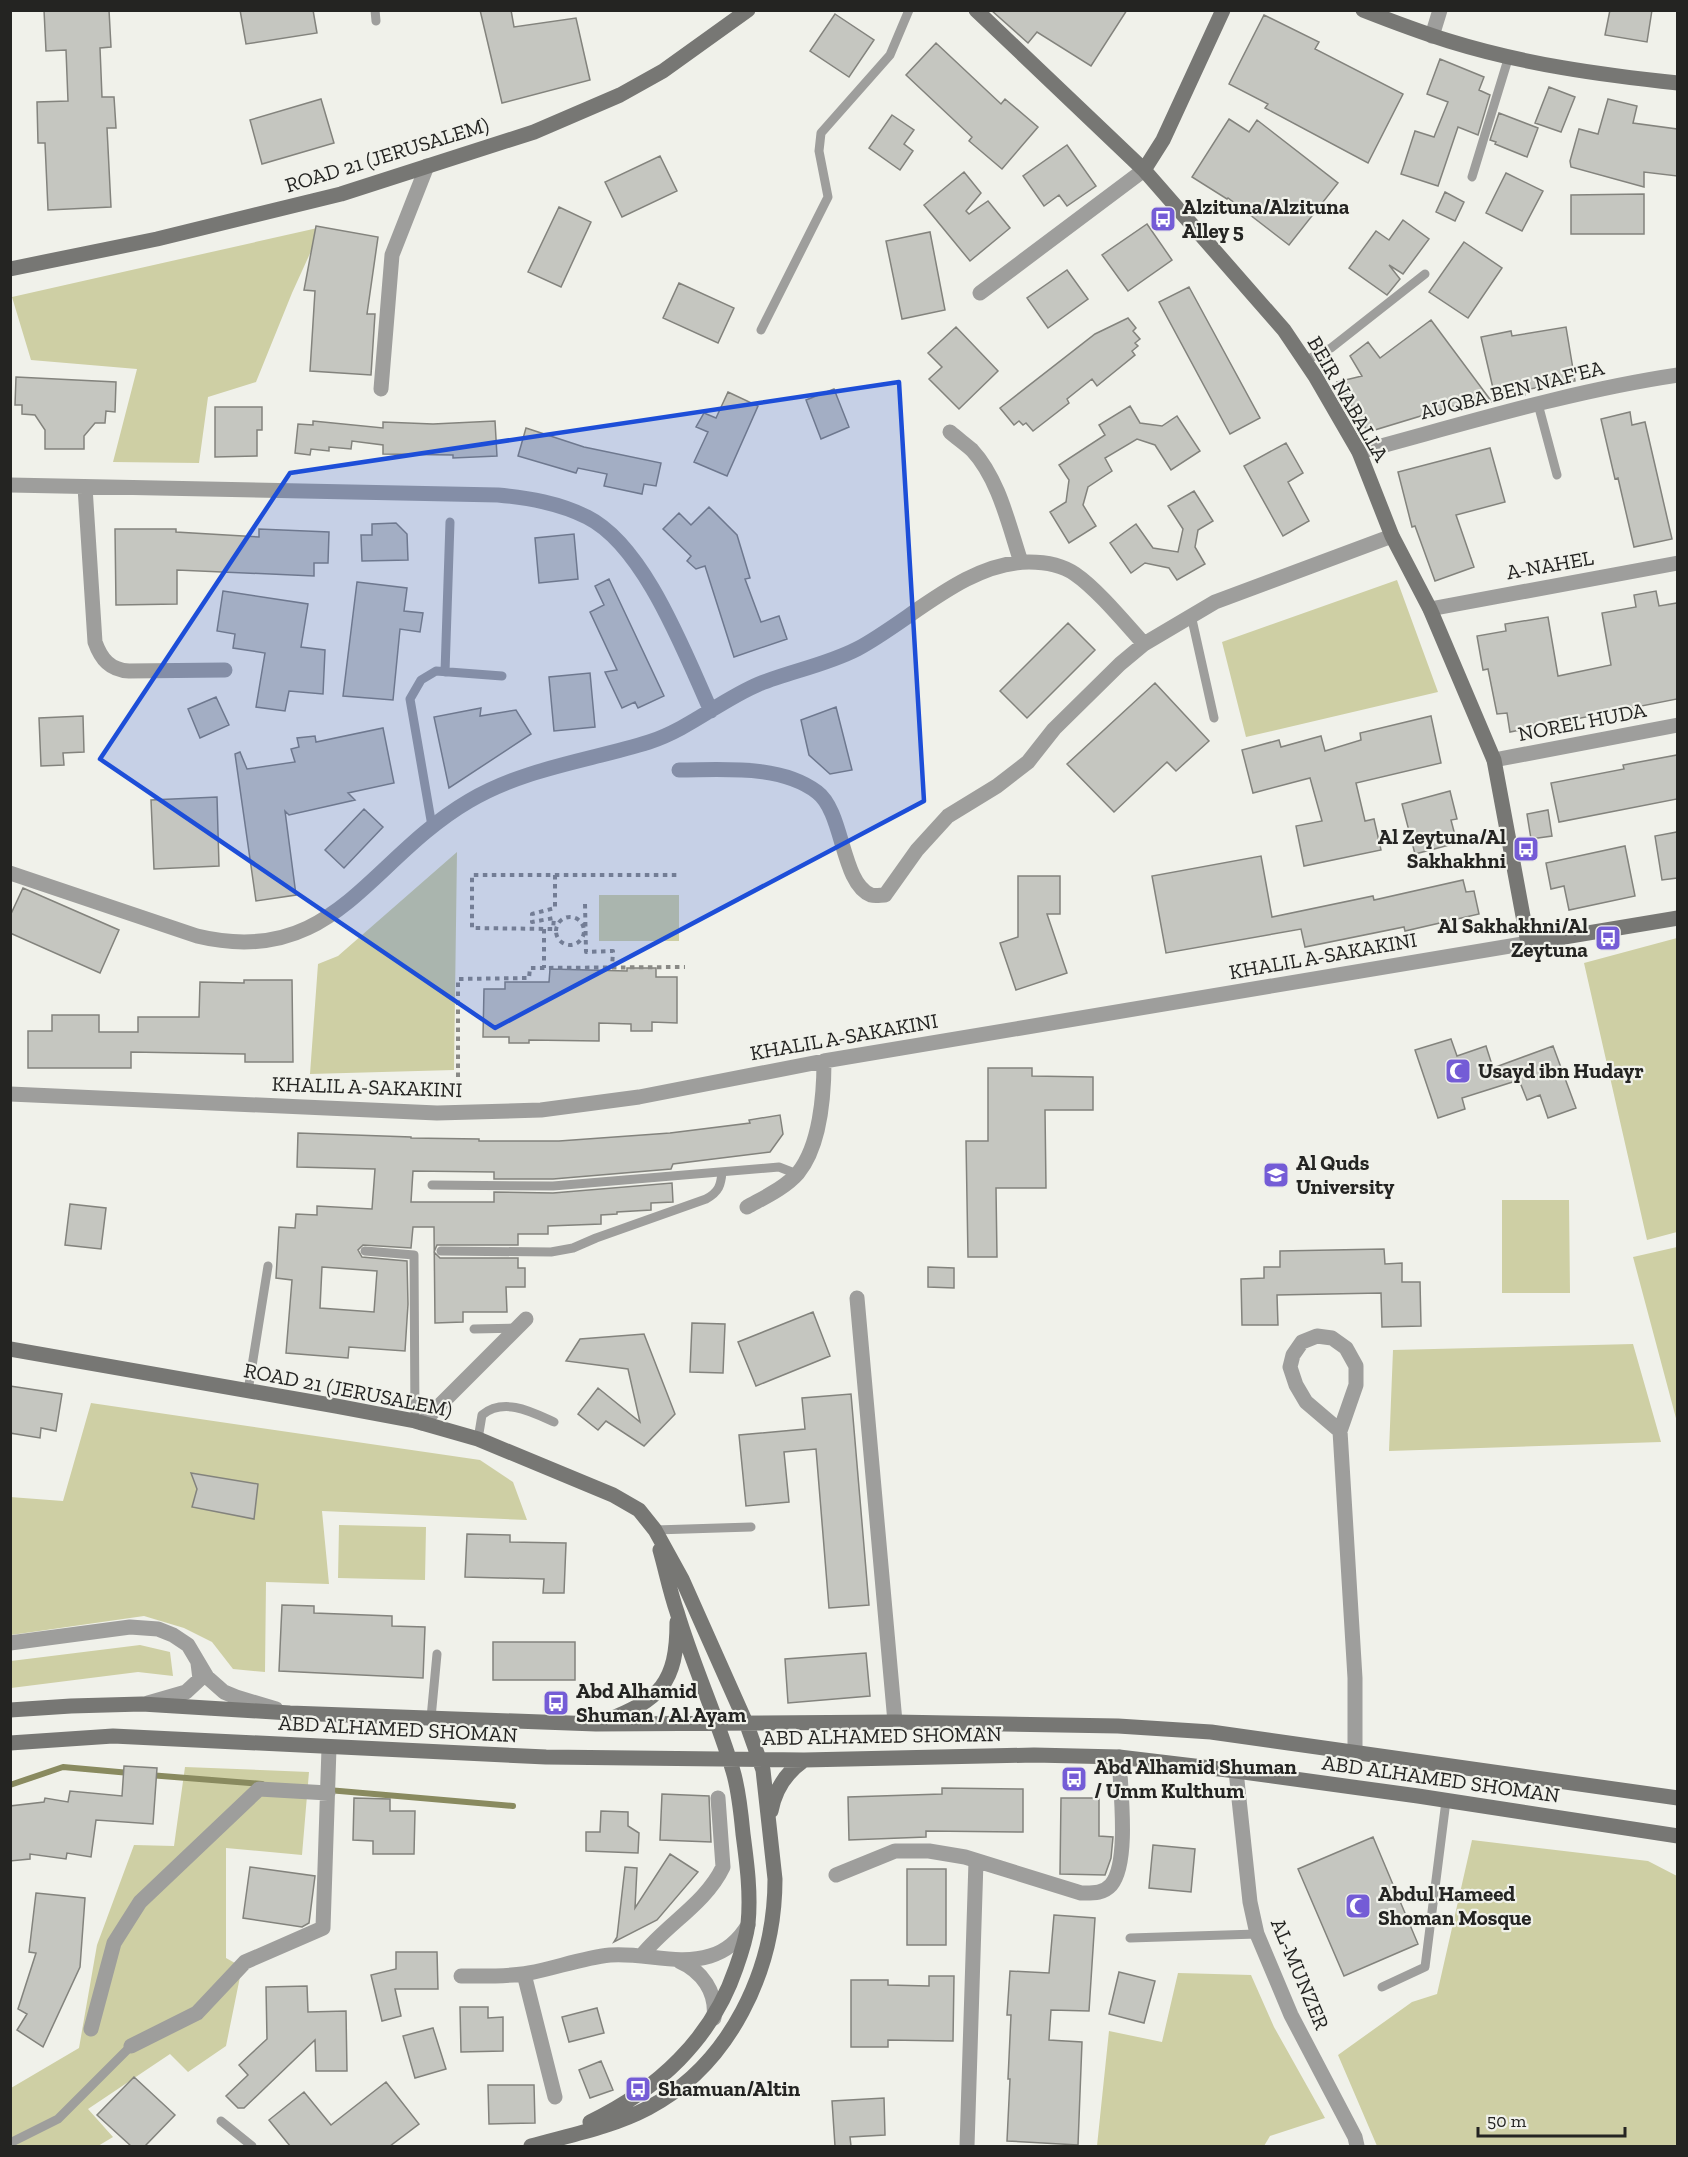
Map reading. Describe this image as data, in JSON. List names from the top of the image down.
{
  "streets": {
    "main road": [
      "ROAD 21 (JERUSALEM)",
      "BEIR NABALLA",
      "KHALIL A-SAKAKINI",
      "ABD ALHAMED SHOMAN"
    ],
    "street": [
      "AUQBA BEN NAF'EA",
      "A-NAHEL",
      "NOREL HUDA",
      "AL-MUNZER"
    ]
  },
  "crossings": [
    ["ROAD 21 (JERUSALEM)", "ABD ALHAMED SHOMAN"],
    ["AUQBA BEN NAF'EA", "BEIR NABALLA"],
    ["BEIR NABALLA", "A-NAHEL"],
    ["BEIR NABALLA", "NOREL HUDA"],
    ["BEIR NABALLA", "KHALIL A-SAKAKINI"],
    ["ABD ALHAMED SHOMAN", "AL-MUNZER"]
  ],
  "places": {
    "bus stop": [
      "Alzituna/Alzituna Alley 5",
      "Al Zeytuna/Al Sakhakhni",
      "Al Sakhakhni/Al Zeytuna",
      "Abd Alhamid Shuman / Al Ayam",
      "Abd Alhamid Shuman / Umm Kulthum",
      "Shamuan/Altin"
    ],
    "mosque": ["Usayd ibn Hudayr", "Abdul Hameed Shoman Mosque"],
    "school or university": ["Al Quds University"]
  },
  "scale_bar": "50 m"
}
